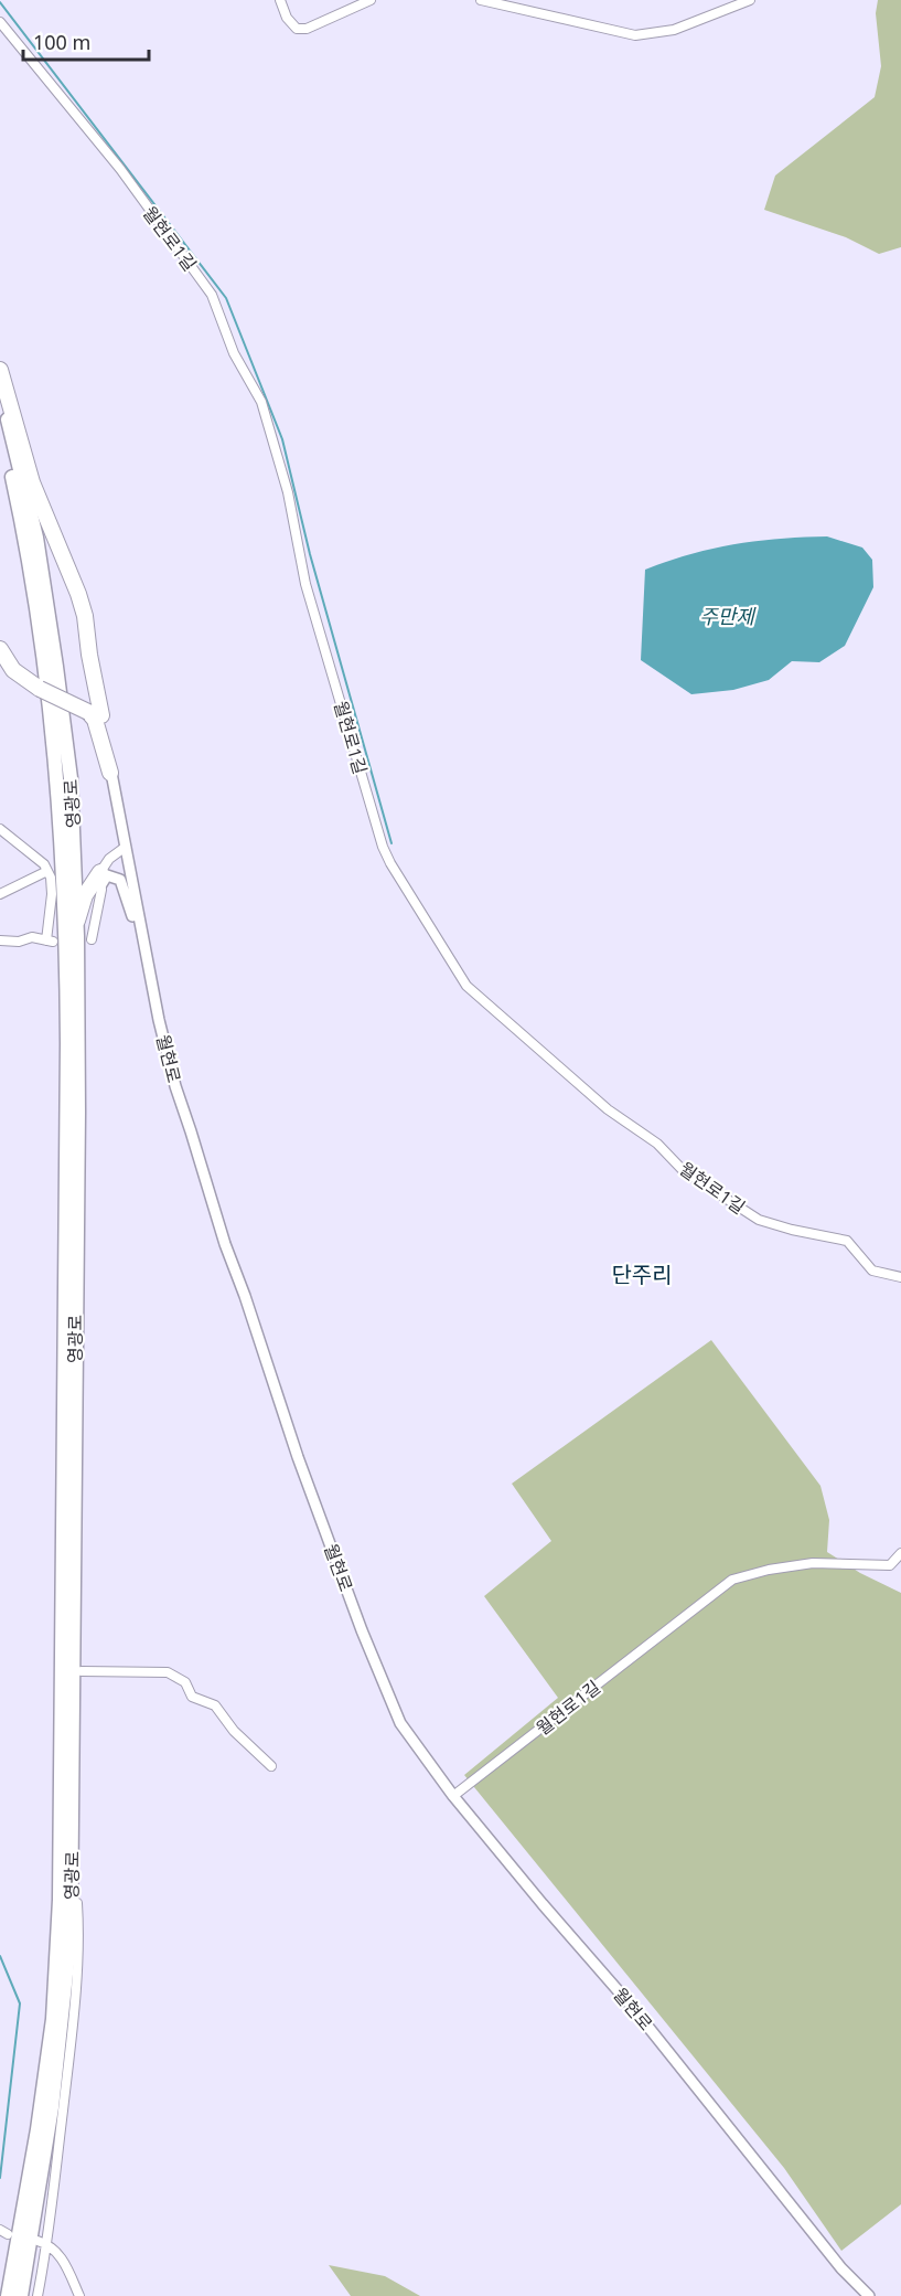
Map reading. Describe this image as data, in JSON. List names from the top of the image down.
{
  "streets": {
    "main road": ["영광로"],
    "street": ["월현로1길", "월현로"]
  },
  "crossings": [
    ["월현로1길", "월현로"]
  ],
  "districts": ["단주리"],
  "water": ["주만제"],
  "scale_bar": "100 m"
}
